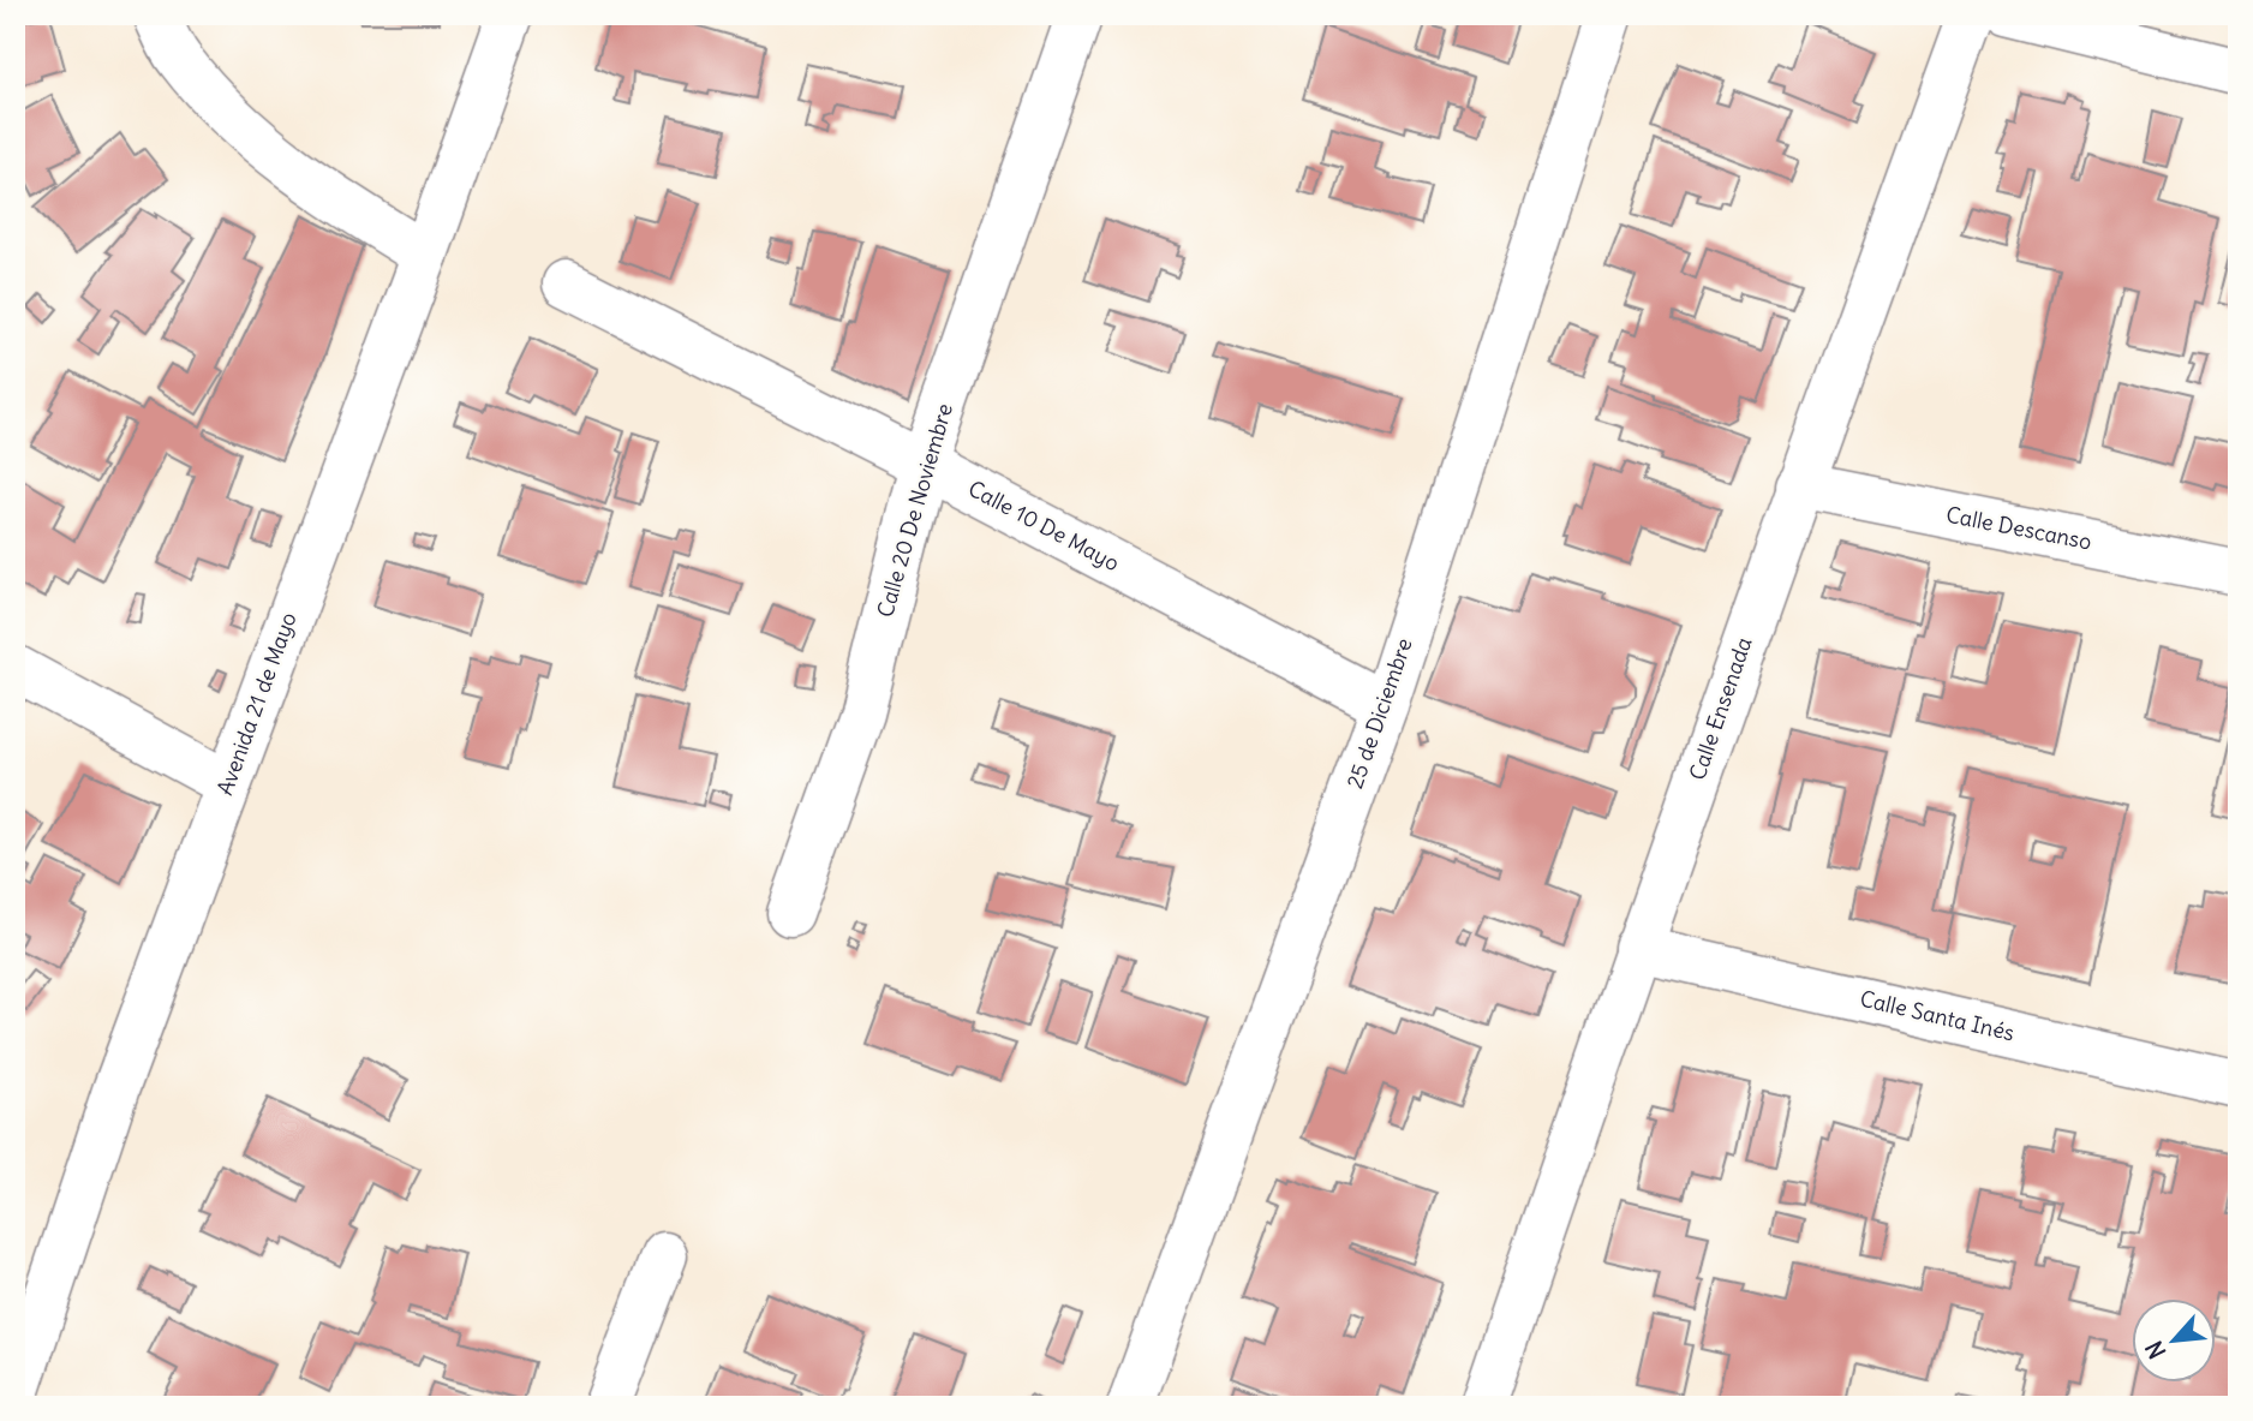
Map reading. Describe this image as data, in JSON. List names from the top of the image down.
{
  "streets": {
    "street": [
      "Calle 20 De Noviembre",
      "Calle 10 De Mayo",
      "Calle Descanso",
      "Avenida 21 de Mayo",
      "Calle Ensenada",
      "25 de Diciembre",
      "Calle Santa Inés"
    ]
  },
  "crossings": [
    ["Calle 20 De Noviembre", "Calle 10 De Mayo"],
    ["Calle 10 De Mayo", "25 de Diciembre"],
    ["Calle Descanso", "Calle Ensenada"],
    ["Calle Ensenada", "Calle Santa Inés"]
  ],
  "north": "bottom left"
}
